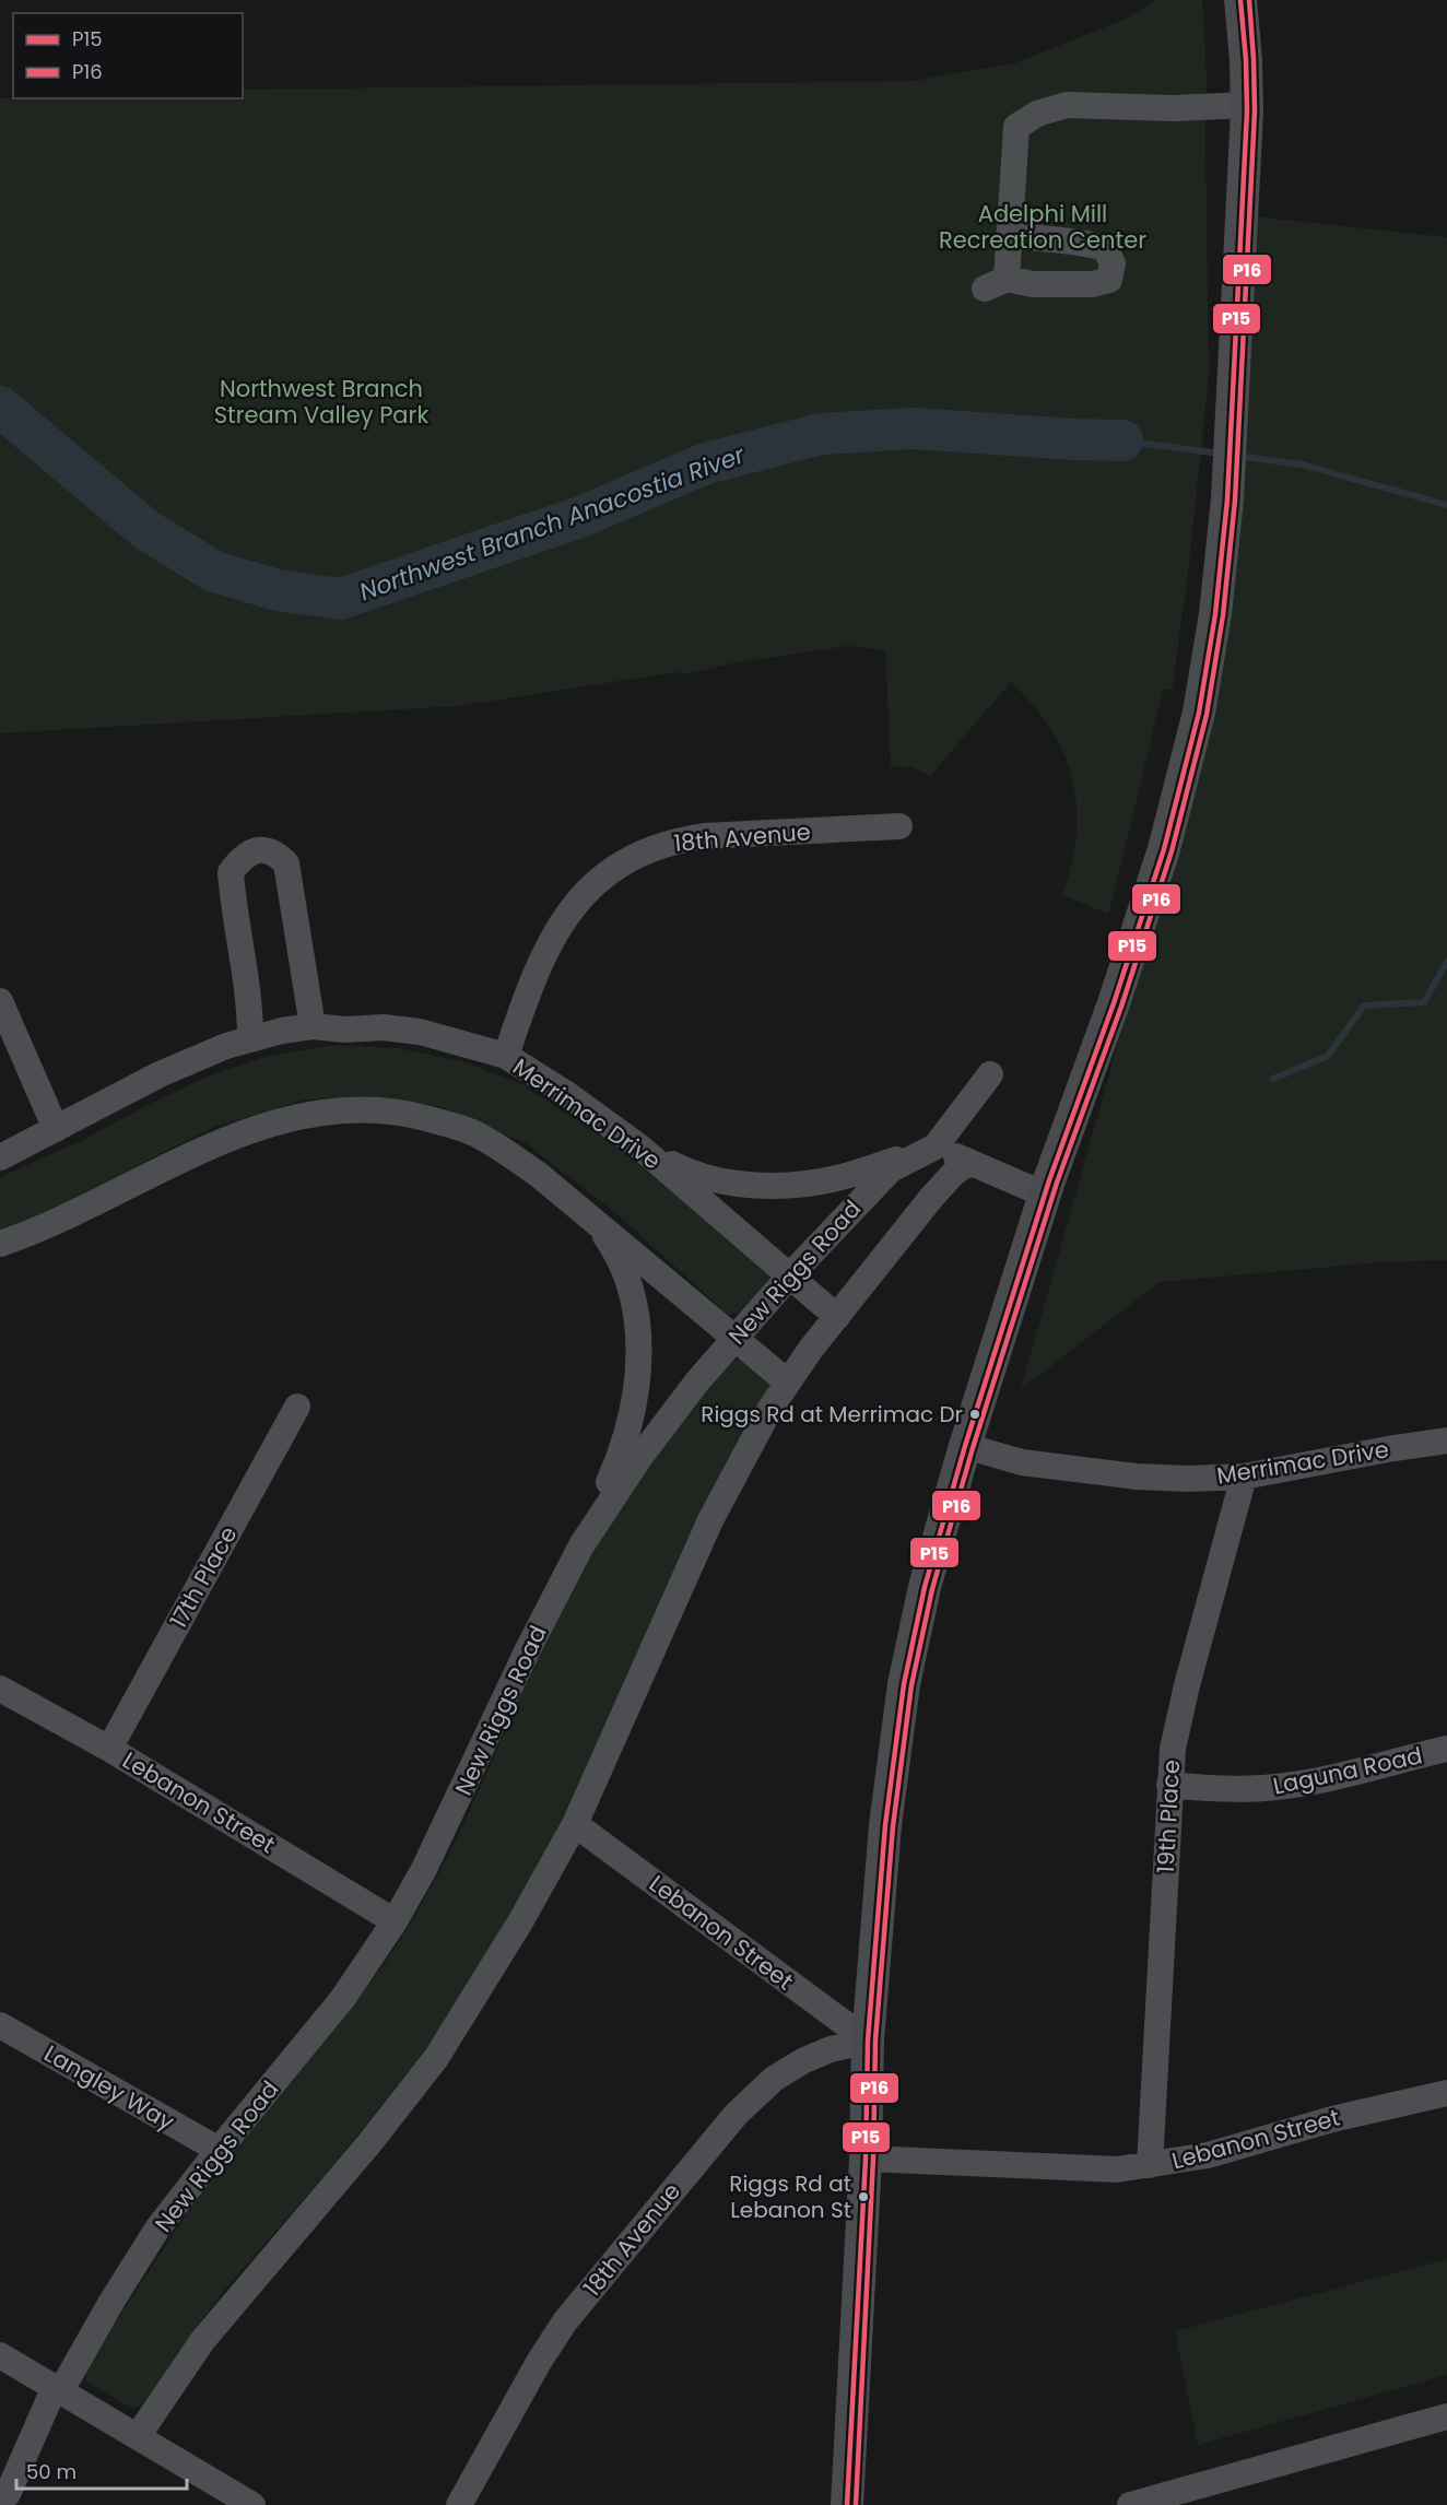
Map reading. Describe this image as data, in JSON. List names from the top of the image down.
{
  "streets": {
    "street": [
      "18th Avenue",
      "Merrimac Drive",
      "New Riggs Road",
      "17th Place",
      "Laguna Road",
      "Lebanon Street",
      "19th Place",
      "Langley Way"
    ]
  },
  "crossings": [
    ["18th Avenue", "Merrimac Drive"],
    ["18th Avenue", "Lebanon Street"],
    ["Merrimac Drive", "New Riggs Road"],
    ["Merrimac Drive", "19th Place"],
    ["New Riggs Road", "Lebanon Street"],
    ["New Riggs Road", "Langley Way"],
    ["17th Place", "Lebanon Street"],
    ["Laguna Road", "19th Place"],
    ["Lebanon Street", "19th Place"]
  ],
  "water": ["Northwest Branch Anacostia River"],
  "parks": ["Adelphi Mill Recreation Center", "Northwest Branch Stream Valley Park"],
  "places": ["Riggs Rd at Merrimac Dr", "Riggs Rd at Lebanon St"],
  "lines": ["transit line P15", "transit line P16"],
  "legend": ["P15", "P16"],
  "scale_bar": "50 m"
}
